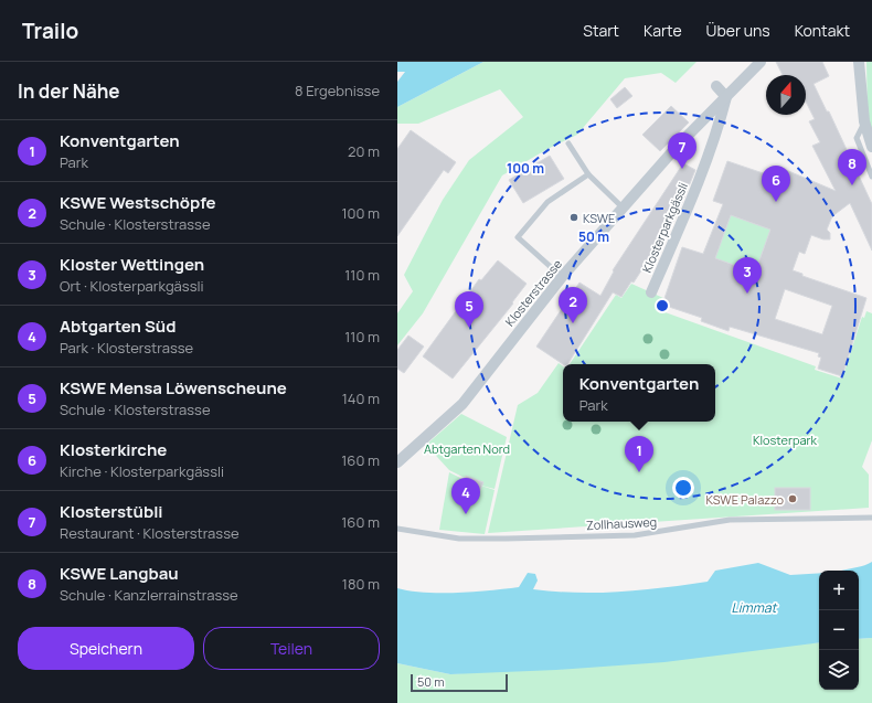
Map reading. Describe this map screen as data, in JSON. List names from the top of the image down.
{
  "streets": {
    "street": ["Klosterparkgässli", "Klosterstrasse"],
    "lane": ["Zollhausweg"]
  },
  "crossings": [
    ["Klosterparkgässli", "Klosterstrasse"]
  ],
  "water": ["Limmat"],
  "parks": ["Klosterpark", "Abtgarten Nord"],
  "places": ["KSWE", "KSWE Palazzo"],
  "scale_bar": "50 m",
  "north": "top",
  "page": {
    "header": "Trailo",
    "nav": [
      "Start",
      "Karte",
      "Über uns",
      "Kontakt"
    ],
    "heading": ["In der Nähe", "8 Ergebnisse"],
    "list": [
      {
        "mark": "1",
        "name": "Konventgarten",
        "note": "Park",
        "value": "20 m"
      },
      {
        "mark": "2",
        "name": "KSWE Westschöpfe",
        "note": "Schule · Klosterstrasse",
        "value": "100 m"
      },
      {
        "mark": "3",
        "name": "Kloster Wettingen",
        "note": "Ort · Klosterparkgässli",
        "value": "110 m"
      },
      {
        "mark": "4",
        "name": "Abtgarten Süd",
        "note": "Park · Klosterstrasse",
        "value": "110 m"
      },
      {
        "mark": "5",
        "name": "KSWE Mensa Löwenscheune",
        "note": "Schule · Klosterstrasse",
        "value": "140 m"
      },
      {
        "mark": "6",
        "name": "Klosterkirche",
        "note": "Kirche · Klosterparkgässli",
        "value": "160 m"
      },
      {
        "mark": "7",
        "name": "Klosterstübli",
        "note": "Restaurant · Klosterstrasse",
        "value": "160 m"
      },
      {
        "mark": "8",
        "name": "KSWE Langbau",
        "note": "Schule · Kanzlerrainstrasse",
        "value": "180 m"
      }
    ],
    "pins": [
      "7",
      "8",
      "6",
      "3",
      "2",
      "5",
      "1",
      "4"
    ],
    "popup": ["Konventgarten", "Park"],
    "map_buttons": ["+", "−"],
    "buttons": ["Speichern", "Teilen"],
    "scale": "50 m"
  },
  "rings": ["100 m", "50 m"]
}
